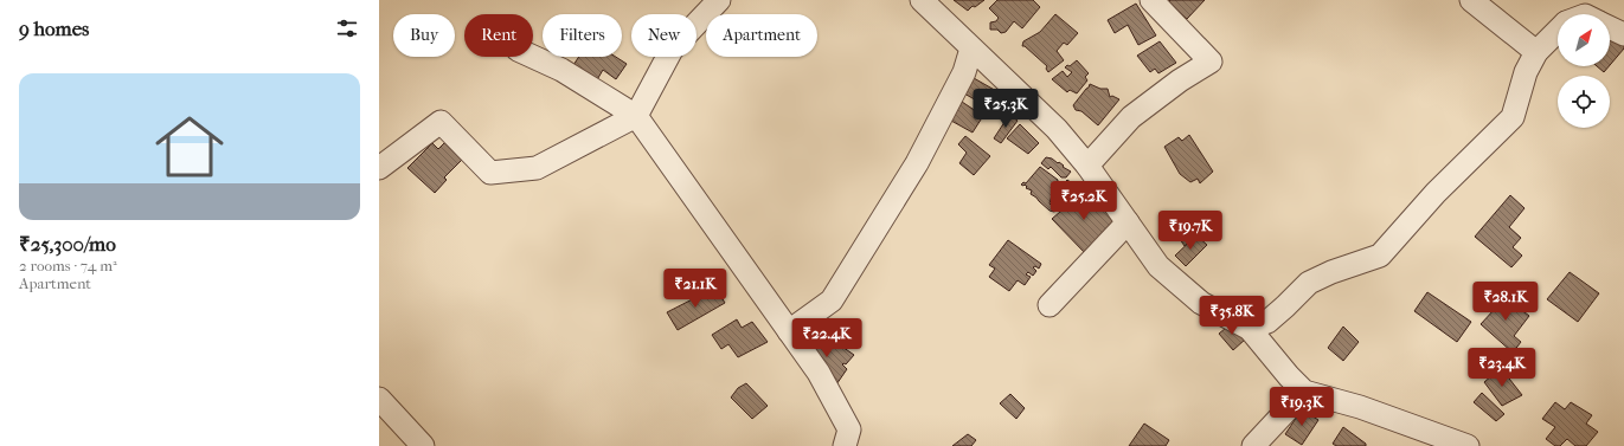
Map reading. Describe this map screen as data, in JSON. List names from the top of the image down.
{
  "north": "top right",
  "page": {
    "heading": "9 homes",
    "chip": [
      "Buy",
      "Rent",
      "Filters",
      "New",
      "Apartment"
    ],
    "list": [
      {
        "name": "₹25,300/mo",
        "note": "2 rooms · 74 m² · Apartment"
      }
    ],
    "price": [
      "₹25.3K",
      "₹25.2K",
      "₹19.7K",
      "₹21.1K",
      "₹28.1K",
      "₹35.8K",
      "₹22.4K",
      "₹23.4K",
      "₹19.3K"
    ]
  }
}
